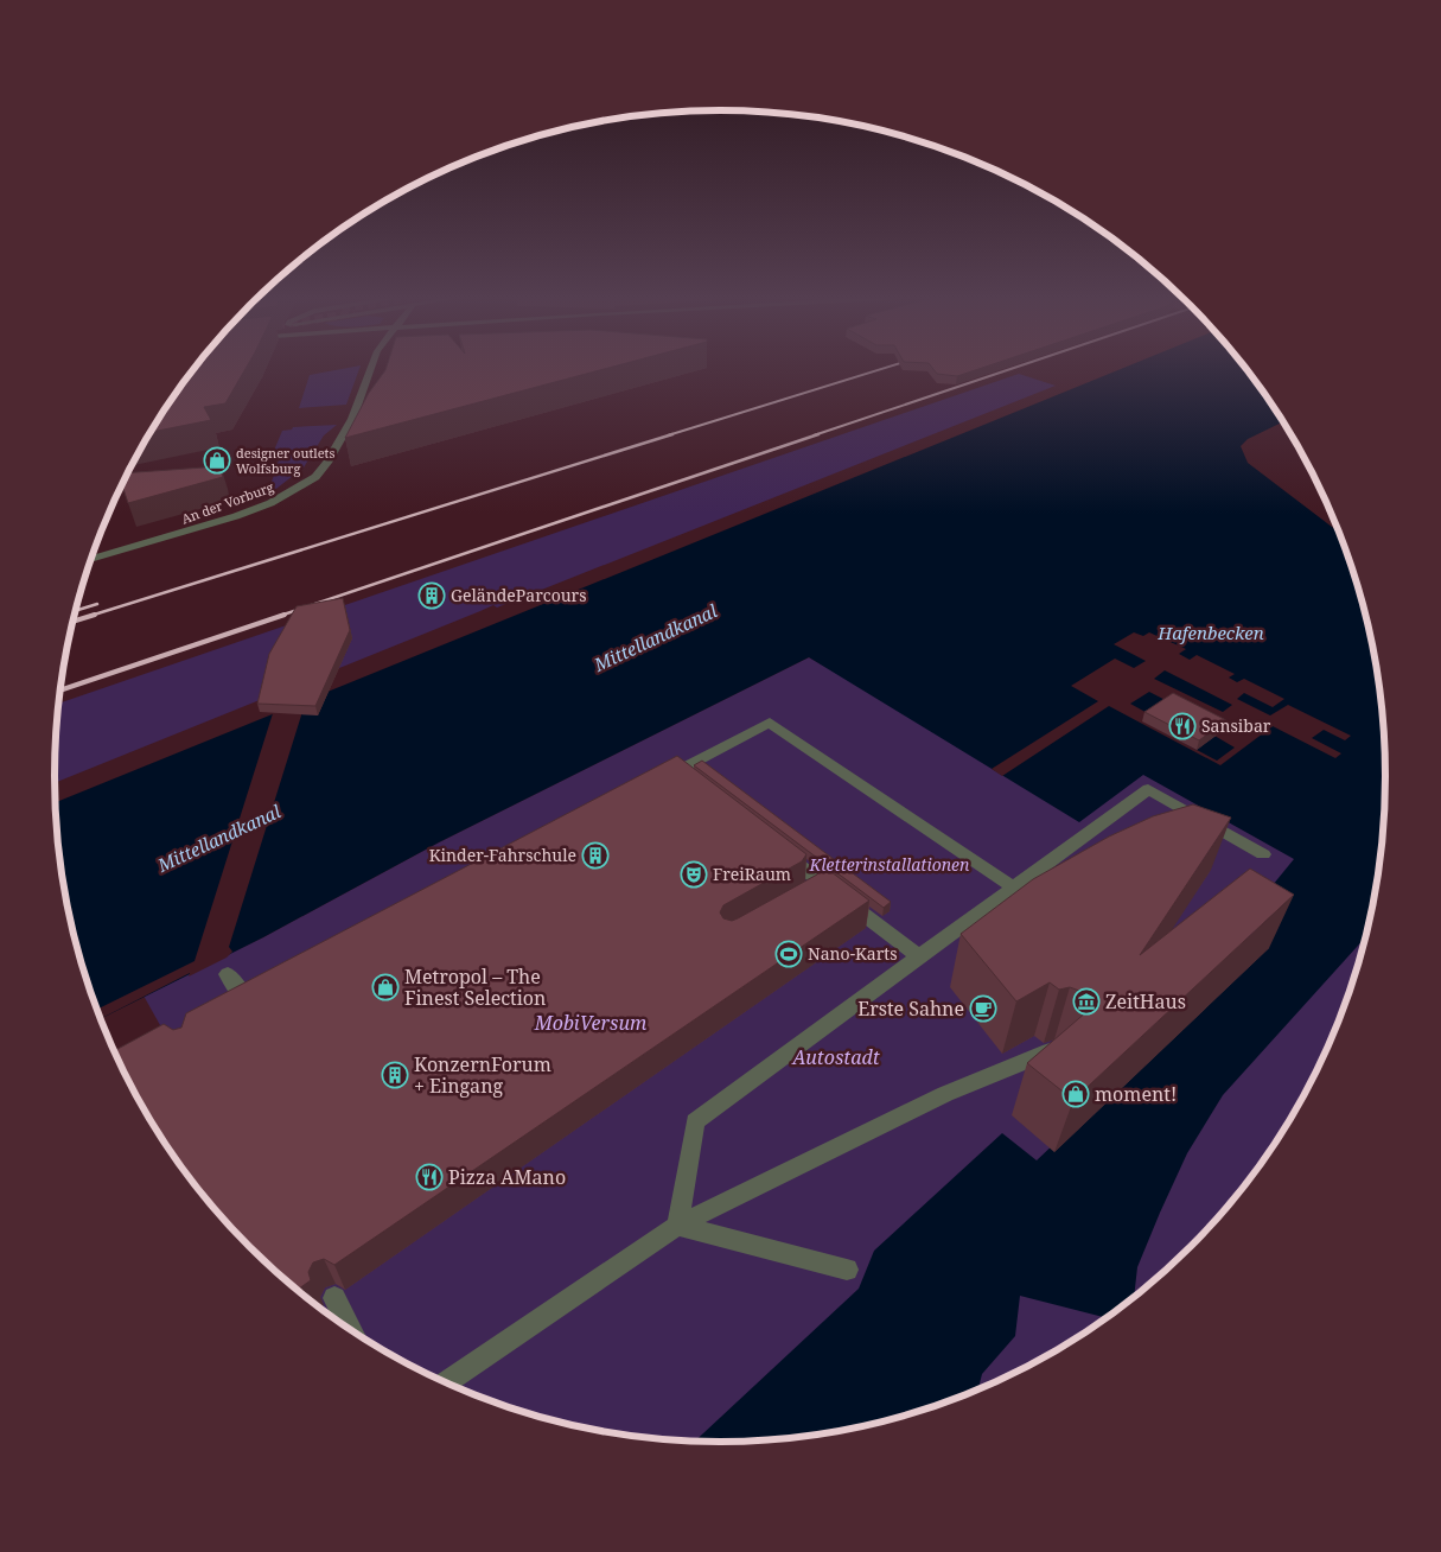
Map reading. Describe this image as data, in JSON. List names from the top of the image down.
{
  "streets": {
    "street": ["An der Vorburg"]
  },
  "water": ["Hafenbecken", "Mittellandkanal"],
  "parks": ["Kletterinstallationen", "MobiVersum", "Autostadt"],
  "places": {
    "shop": ["designer outlets Wolfsburg", "Metropol – The Finest Selection", "moment!"],
    "building": ["GeländeParcours", "Kinder-Fahrschule", "KonzernForum + Eingang"],
    "restaurant": ["Sansibar", "Pizza AMano"],
    "theatre": ["FreiRaum"],
    "sports": ["Nano-Karts"],
    "museum": ["ZeitHaus"],
    "cafe": ["Erste Sahne"]
  }
}
